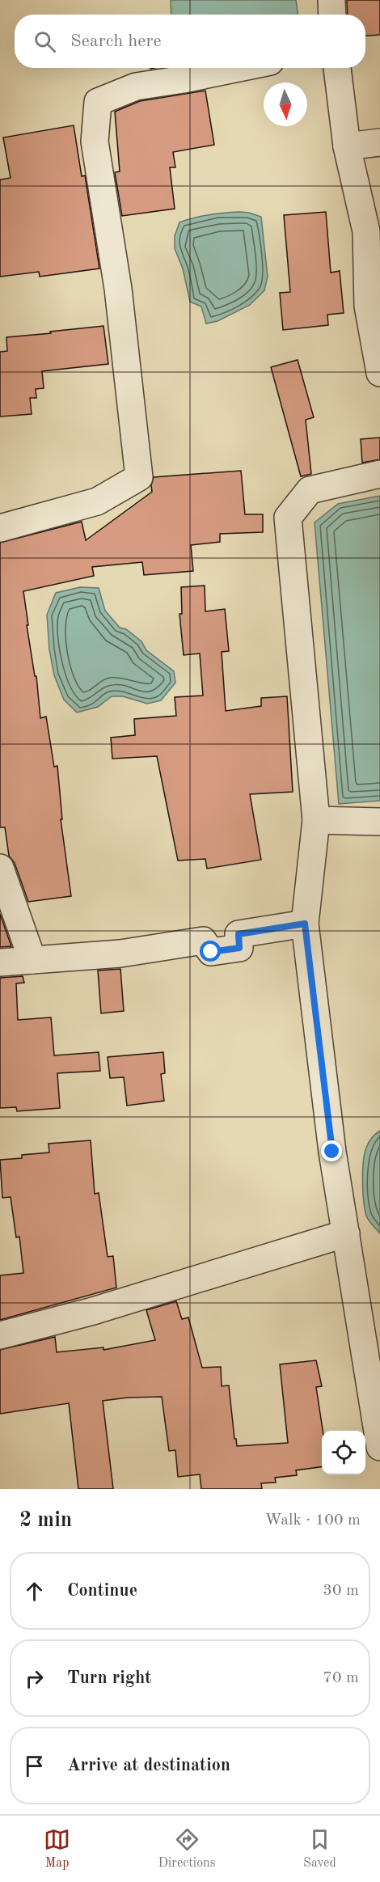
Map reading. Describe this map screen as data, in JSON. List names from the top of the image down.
{
  "north": "bottom",
  "page": {
    "search": "Search here",
    "heading": ["2 min", "Walk · 100 m"],
    "list": [
      ["Continue", "30 m"],
      ["Turn right", "70 m"],
      "Arrive at destination"
    ],
    "nav": ["Map", "Directions", "Saved"]
  }
}
